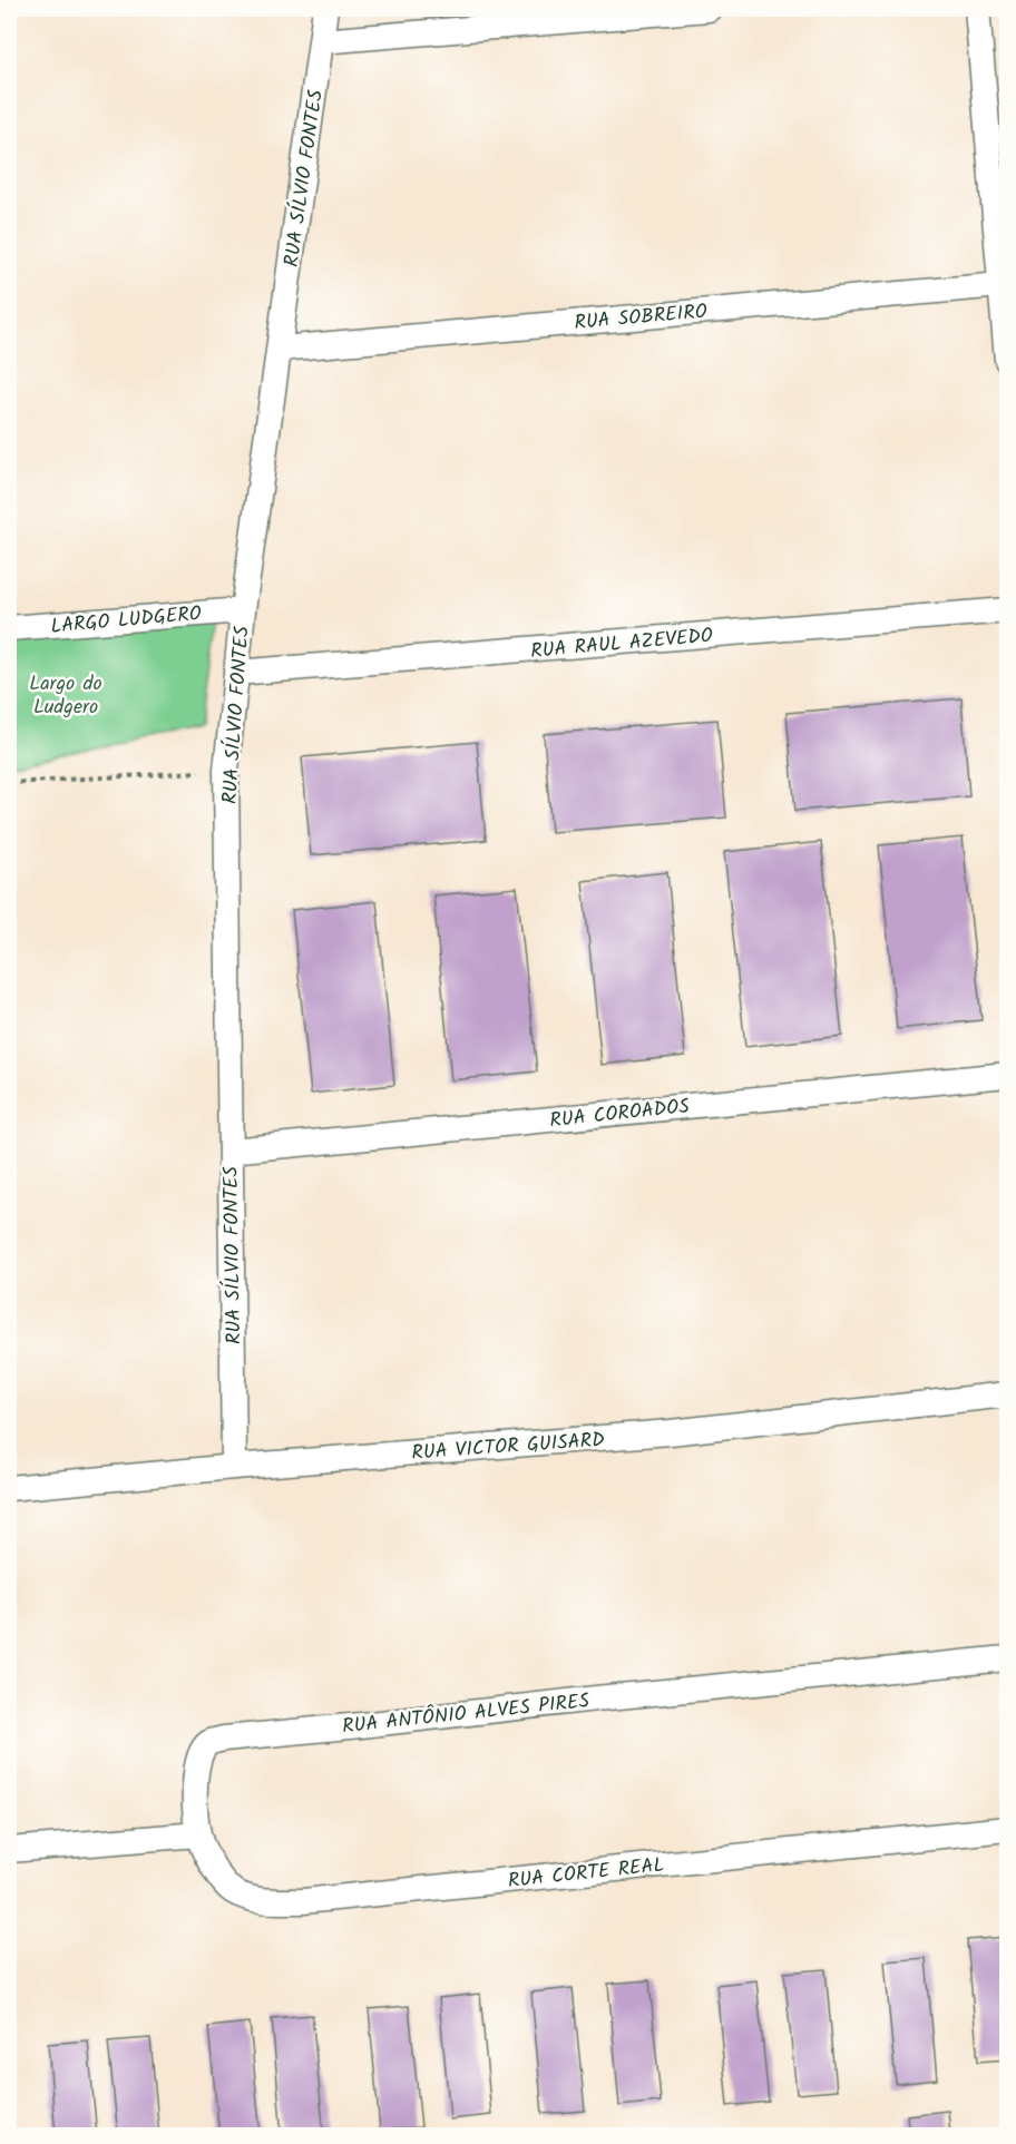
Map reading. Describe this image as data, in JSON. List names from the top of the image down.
{
  "streets": {
    "street": [
      "RUA SÍLVIO FONTES",
      "RUA SOBREIRO",
      "LARGO LUDGERO",
      "RUA RAUL AZEVEDO",
      "RUA COROADOS",
      "RUA VICTOR GUISARD",
      "RUA ANTÔNIO ALVES PIRES",
      "RUA CORTE REAL"
    ]
  },
  "crossings": [
    ["RUA SÍLVIO FONTES", "RUA SOBREIRO"],
    ["RUA SÍLVIO FONTES", "LARGO LUDGERO"],
    ["RUA SÍLVIO FONTES", "RUA RAUL AZEVEDO"],
    ["RUA SÍLVIO FONTES", "RUA COROADOS"],
    ["RUA SÍLVIO FONTES", "RUA VICTOR GUISARD"],
    ["RUA ANTÔNIO ALVES PIRES", "RUA CORTE REAL"]
  ],
  "parks": ["Largo do Ludgero"]
}
